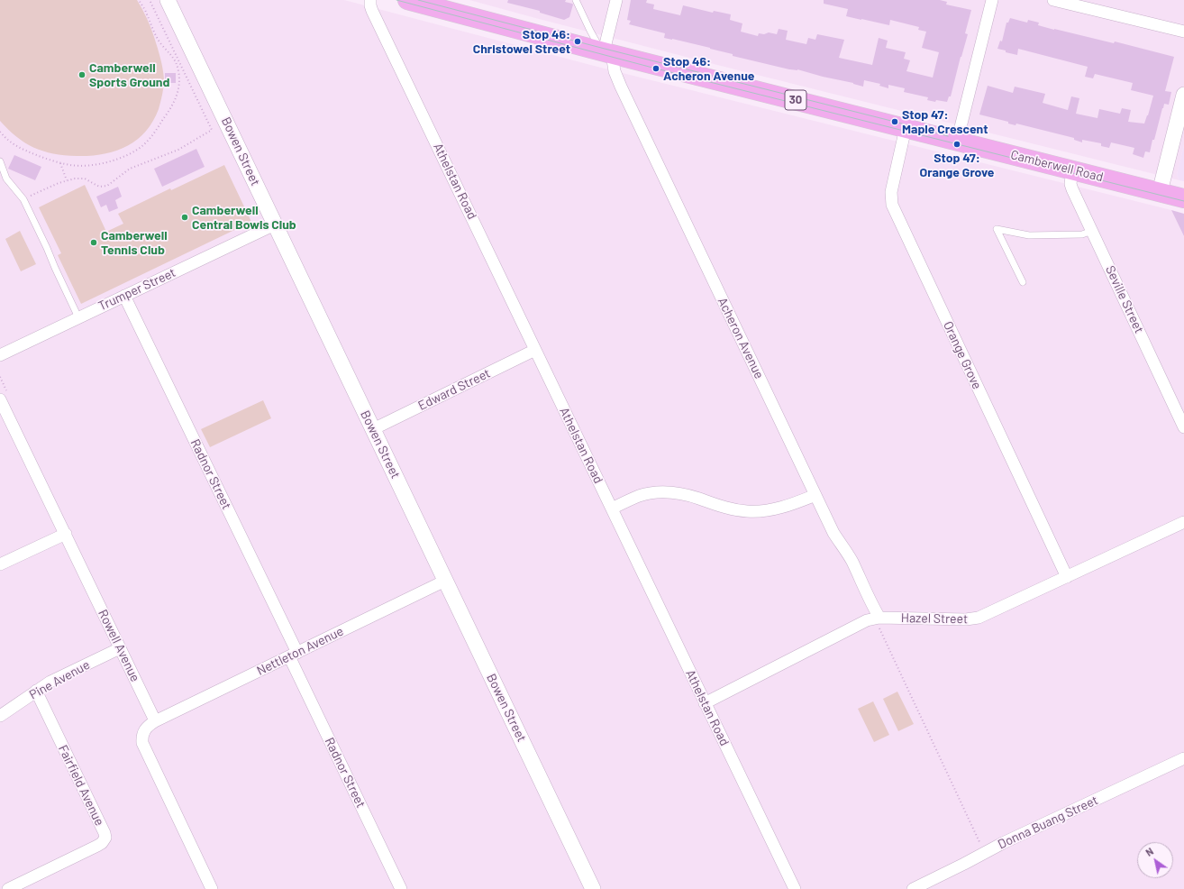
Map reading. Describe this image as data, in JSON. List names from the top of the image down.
{
  "streets": {
    "main road": ["30", "Camberwell Road"],
    "street": [
      "Bowen Street",
      "Athelstan Road",
      "Trumper Street",
      "Seville Street",
      "Acheron Avenue",
      "Orange Grove",
      "Edward Street",
      "Radnor Street",
      "Hazel Street",
      "Rowell Avenue",
      "Nettleton Avenue",
      "Pine Avenue",
      "Fairfield Avenue",
      "Donna Buang Street"
    ]
  },
  "crossings": [
    ["Bowen Street", "Trumper Street"],
    ["Bowen Street", "Edward Street"],
    ["Bowen Street", "Nettleton Avenue"],
    ["Camberwell Road", "Seville Street"],
    ["Camberwell Road", "Acheron Avenue"],
    ["Camberwell Road", "Orange Grove"],
    ["Athelstan Road", "Edward Street"],
    ["Athelstan Road", "Hazel Street"],
    ["Trumper Street", "Radnor Street"],
    ["Acheron Avenue", "Hazel Street"],
    ["Orange Grove", "Hazel Street"],
    ["Radnor Street", "Nettleton Avenue"],
    ["Rowell Avenue", "Nettleton Avenue"],
    ["Rowell Avenue", "Pine Avenue"],
    ["Pine Avenue", "Fairfield Avenue"]
  ],
  "places": [
    "Stop 46: Christowel Street",
    "Stop 46: Acheron Avenue",
    "Camberwell Sports Ground",
    "Stop 47: Maple Crescent",
    "Stop 47: Orange Grove",
    "Camberwell Central Bowls Club",
    "Camberwell Tennis Club"
  ],
  "north": "top left"
}
